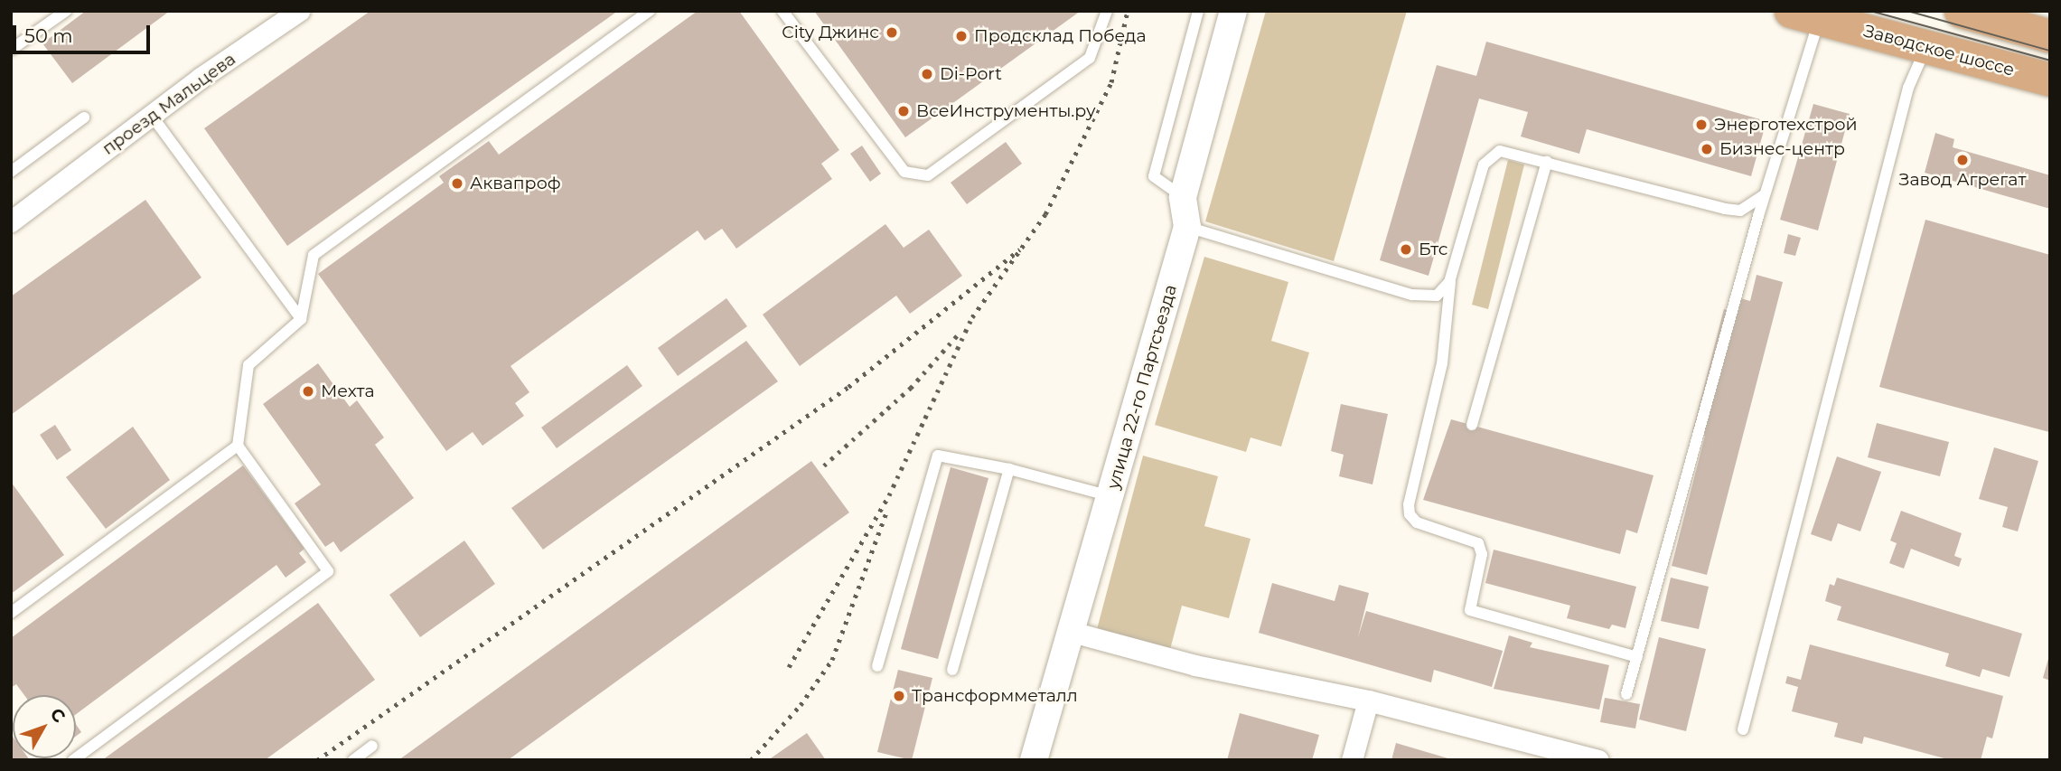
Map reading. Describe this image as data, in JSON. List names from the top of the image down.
{
  "streets": {
    "main road": ["Заводское шоссе"],
    "street": ["проезд Мальцева", "улица 22-го Партсъезда"]
  },
  "places": [
    "City Джинс",
    "Продсклад Победа",
    "Di-Port",
    "ВсеИнструменты.ру",
    "Энерготехстрой",
    "Бизнес-центр",
    "Завод Агрегат",
    "Аквапроф",
    "Бтс",
    "Мехта",
    "Трансформметалл"
  ],
  "scale_bar": "50 m",
  "north": "top right"
}
